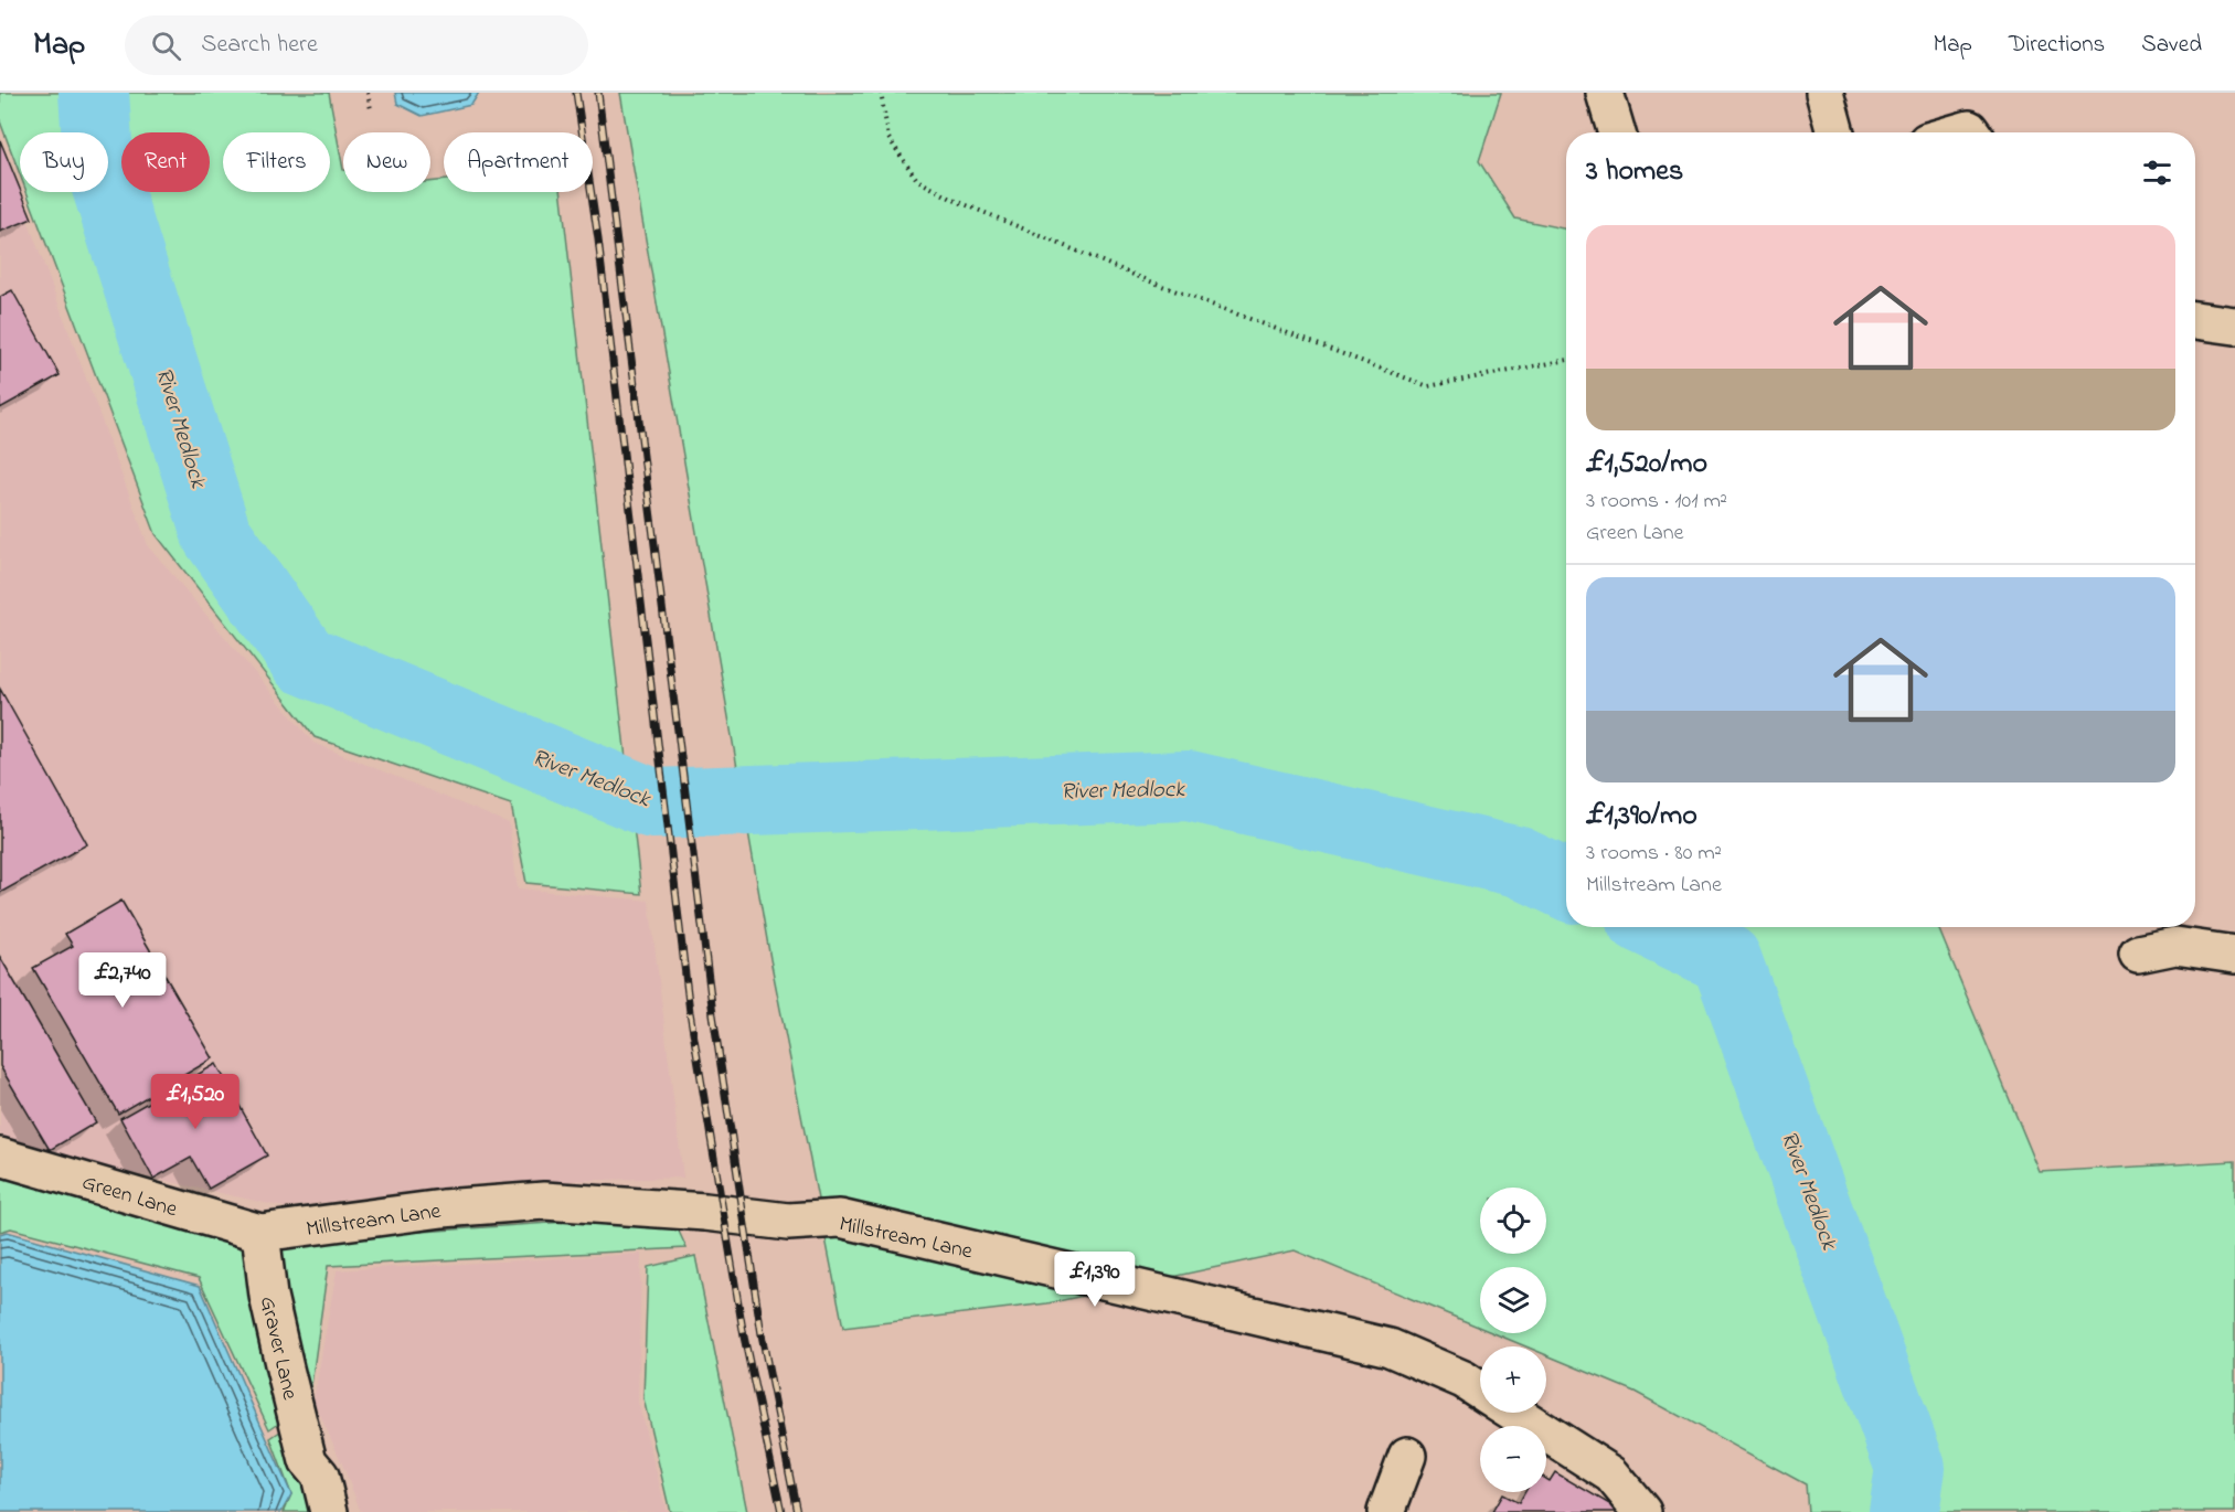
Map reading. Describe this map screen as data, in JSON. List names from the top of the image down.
{
  "streets": {
    "street": ["Green Lane", "Millstream Lane", "Graver Lane"]
  },
  "crossings": [
    ["Green Lane", "Millstream Lane"],
    ["Green Lane", "Graver Lane"],
    ["Millstream Lane", "Graver Lane"]
  ],
  "water": ["River Medlock"],
  "page": {
    "header": "Map",
    "search": "Search here",
    "nav": ["Map", "Directions", "Saved"],
    "chip": [
      "Buy",
      "Rent",
      "Filters",
      "New",
      "Apartment"
    ],
    "heading": "3 homes",
    "list": [
      {
        "name": "£1,520/mo",
        "note": "3 rooms · 101 m² · Green Lane"
      },
      {
        "name": "£1,390/mo",
        "note": "3 rooms · 80 m² · Millstream Lane"
      }
    ],
    "price": ["£2,740", "£1,520", "£1,390"],
    "map_buttons": ["+", "−"]
  }
}
